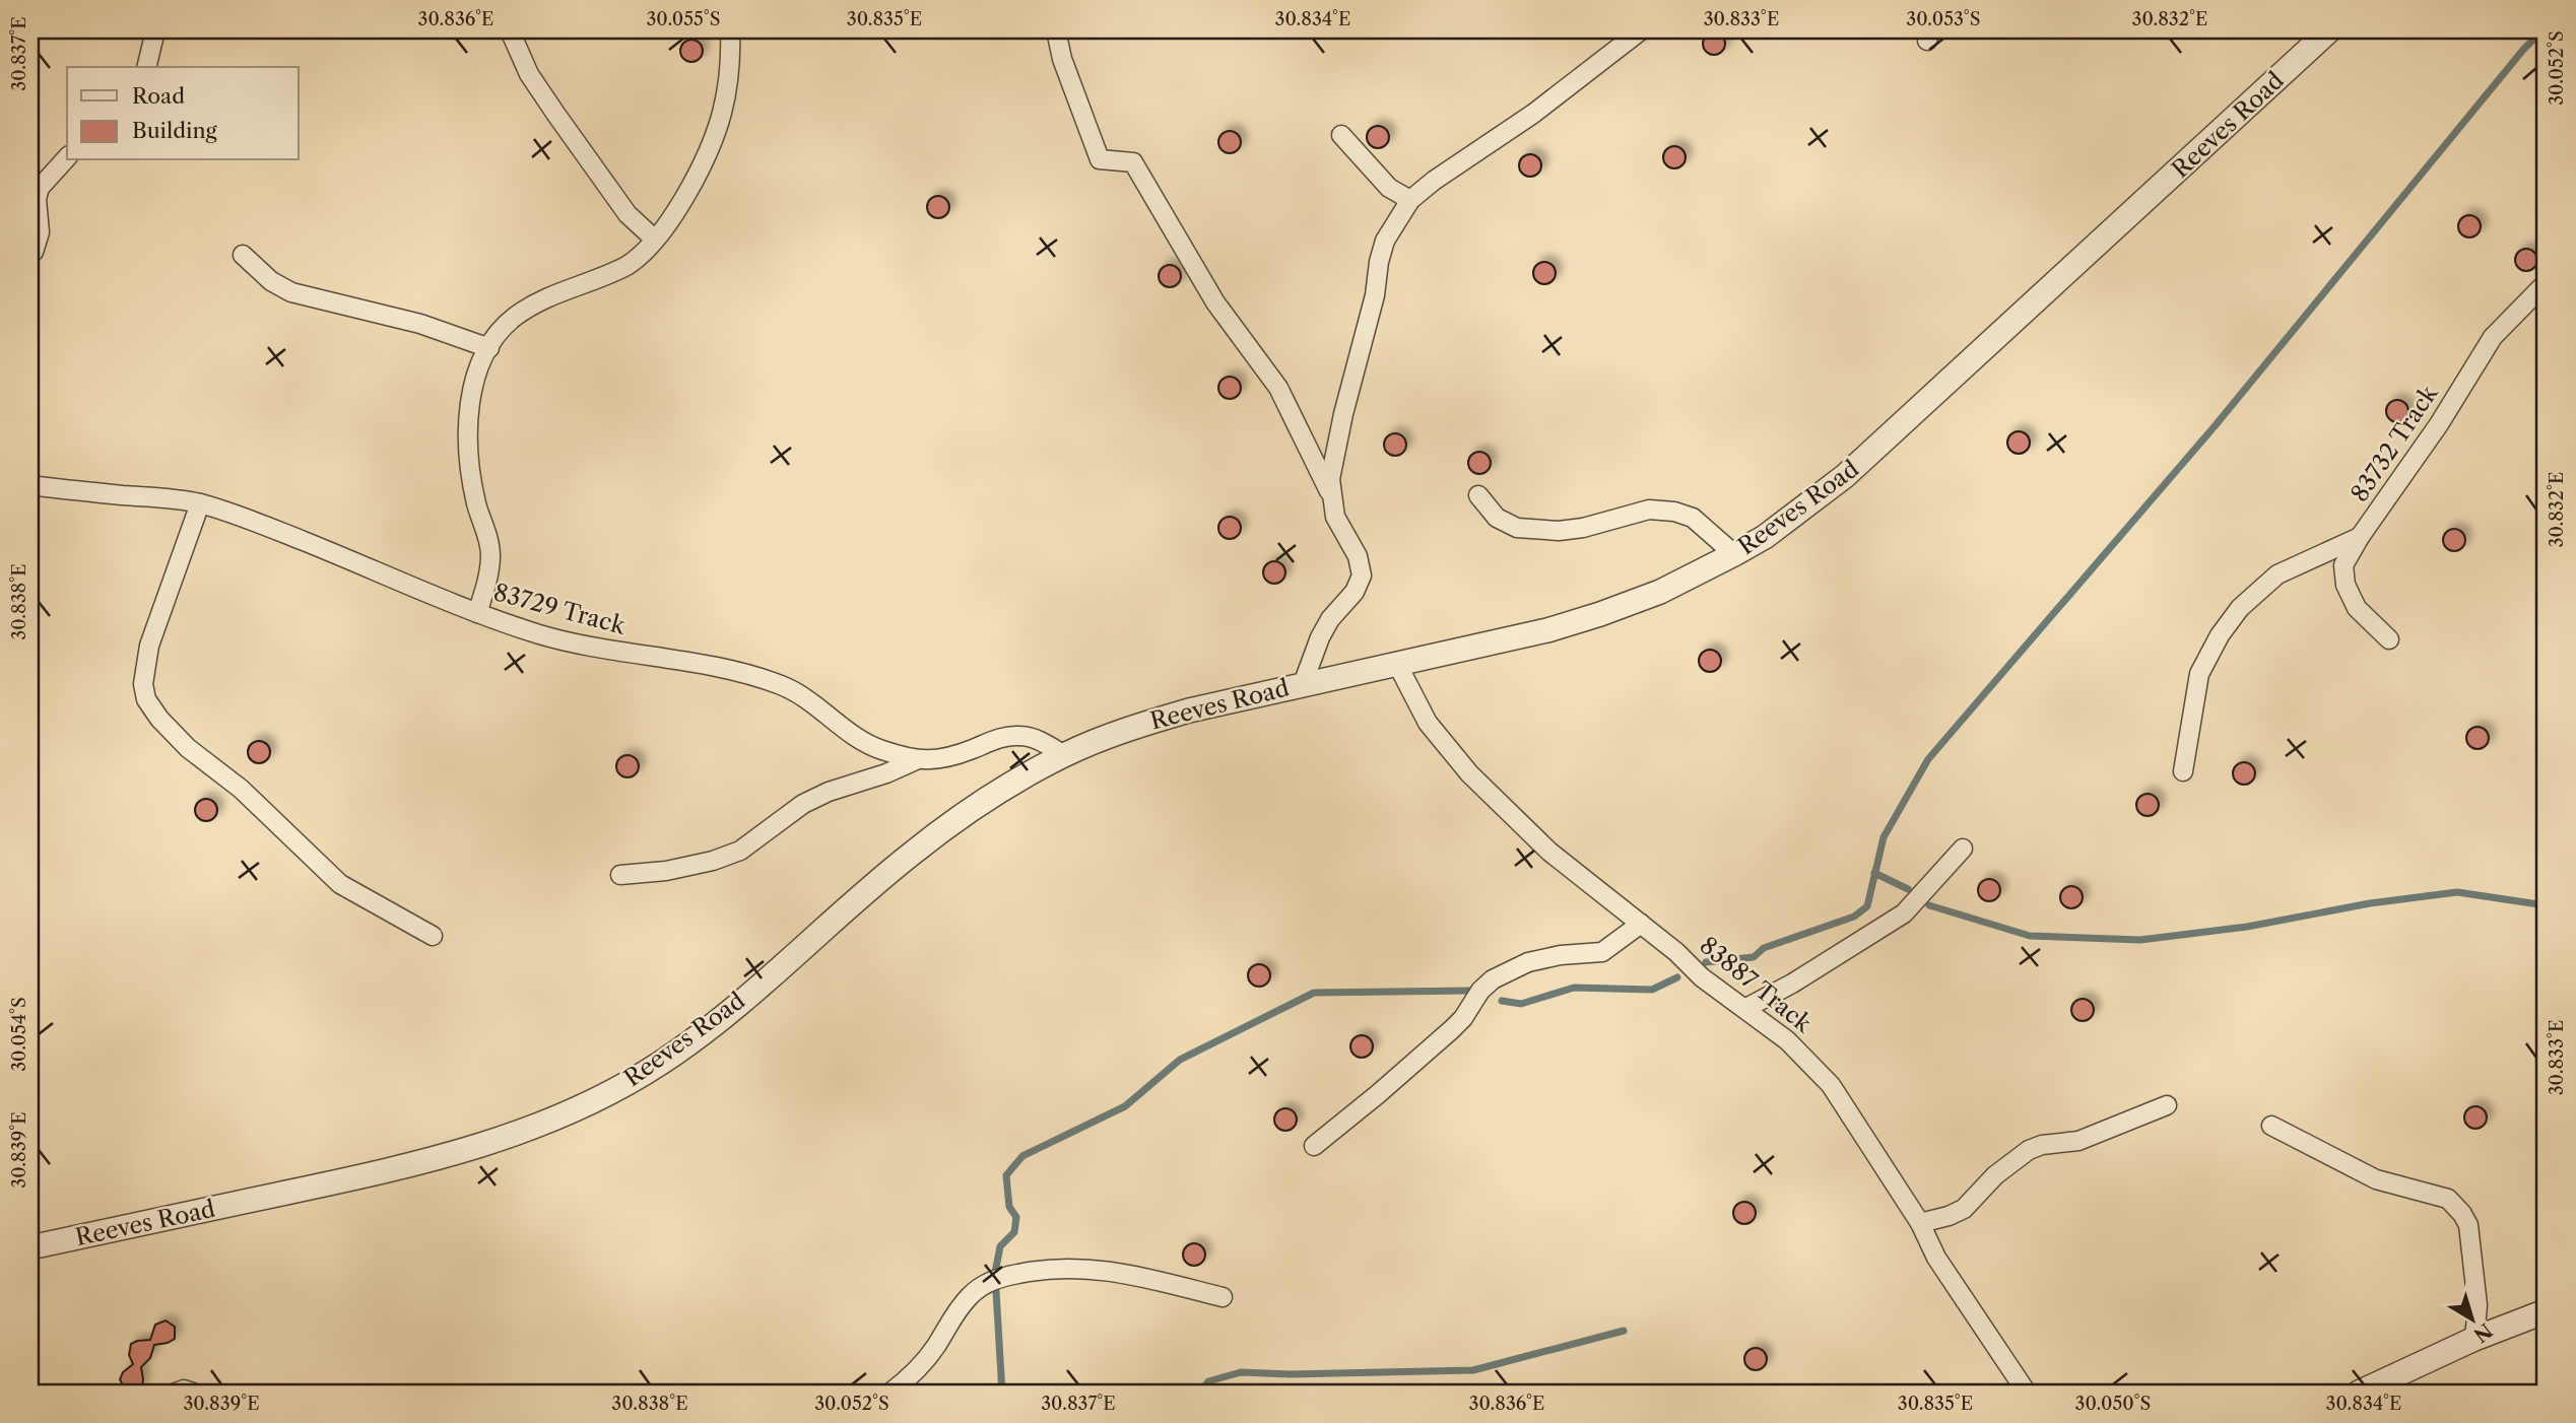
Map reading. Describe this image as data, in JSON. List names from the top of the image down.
{
  "streets": {
    "street": [
      "Reeves Road",
      "83732 Track",
      "83729 Track",
      "83887 Track"
    ]
  },
  "crossings": [
    ["Reeves Road", "83729 Track"],
    ["Reeves Road", "83887 Track"]
  ],
  "legend": ["Road", "Building"],
  "north": "bottom right",
  "coordinates": [
    "30.836°E",
    "30.055°S",
    "30.835°E",
    "30.834°E",
    "30.833°E",
    "30.053°S",
    "30.832°E",
    "30.837°E",
    "30.052°S",
    "30.838°E",
    "30.054°S",
    "30.839°E",
    "30.050°S"
  ]
}
